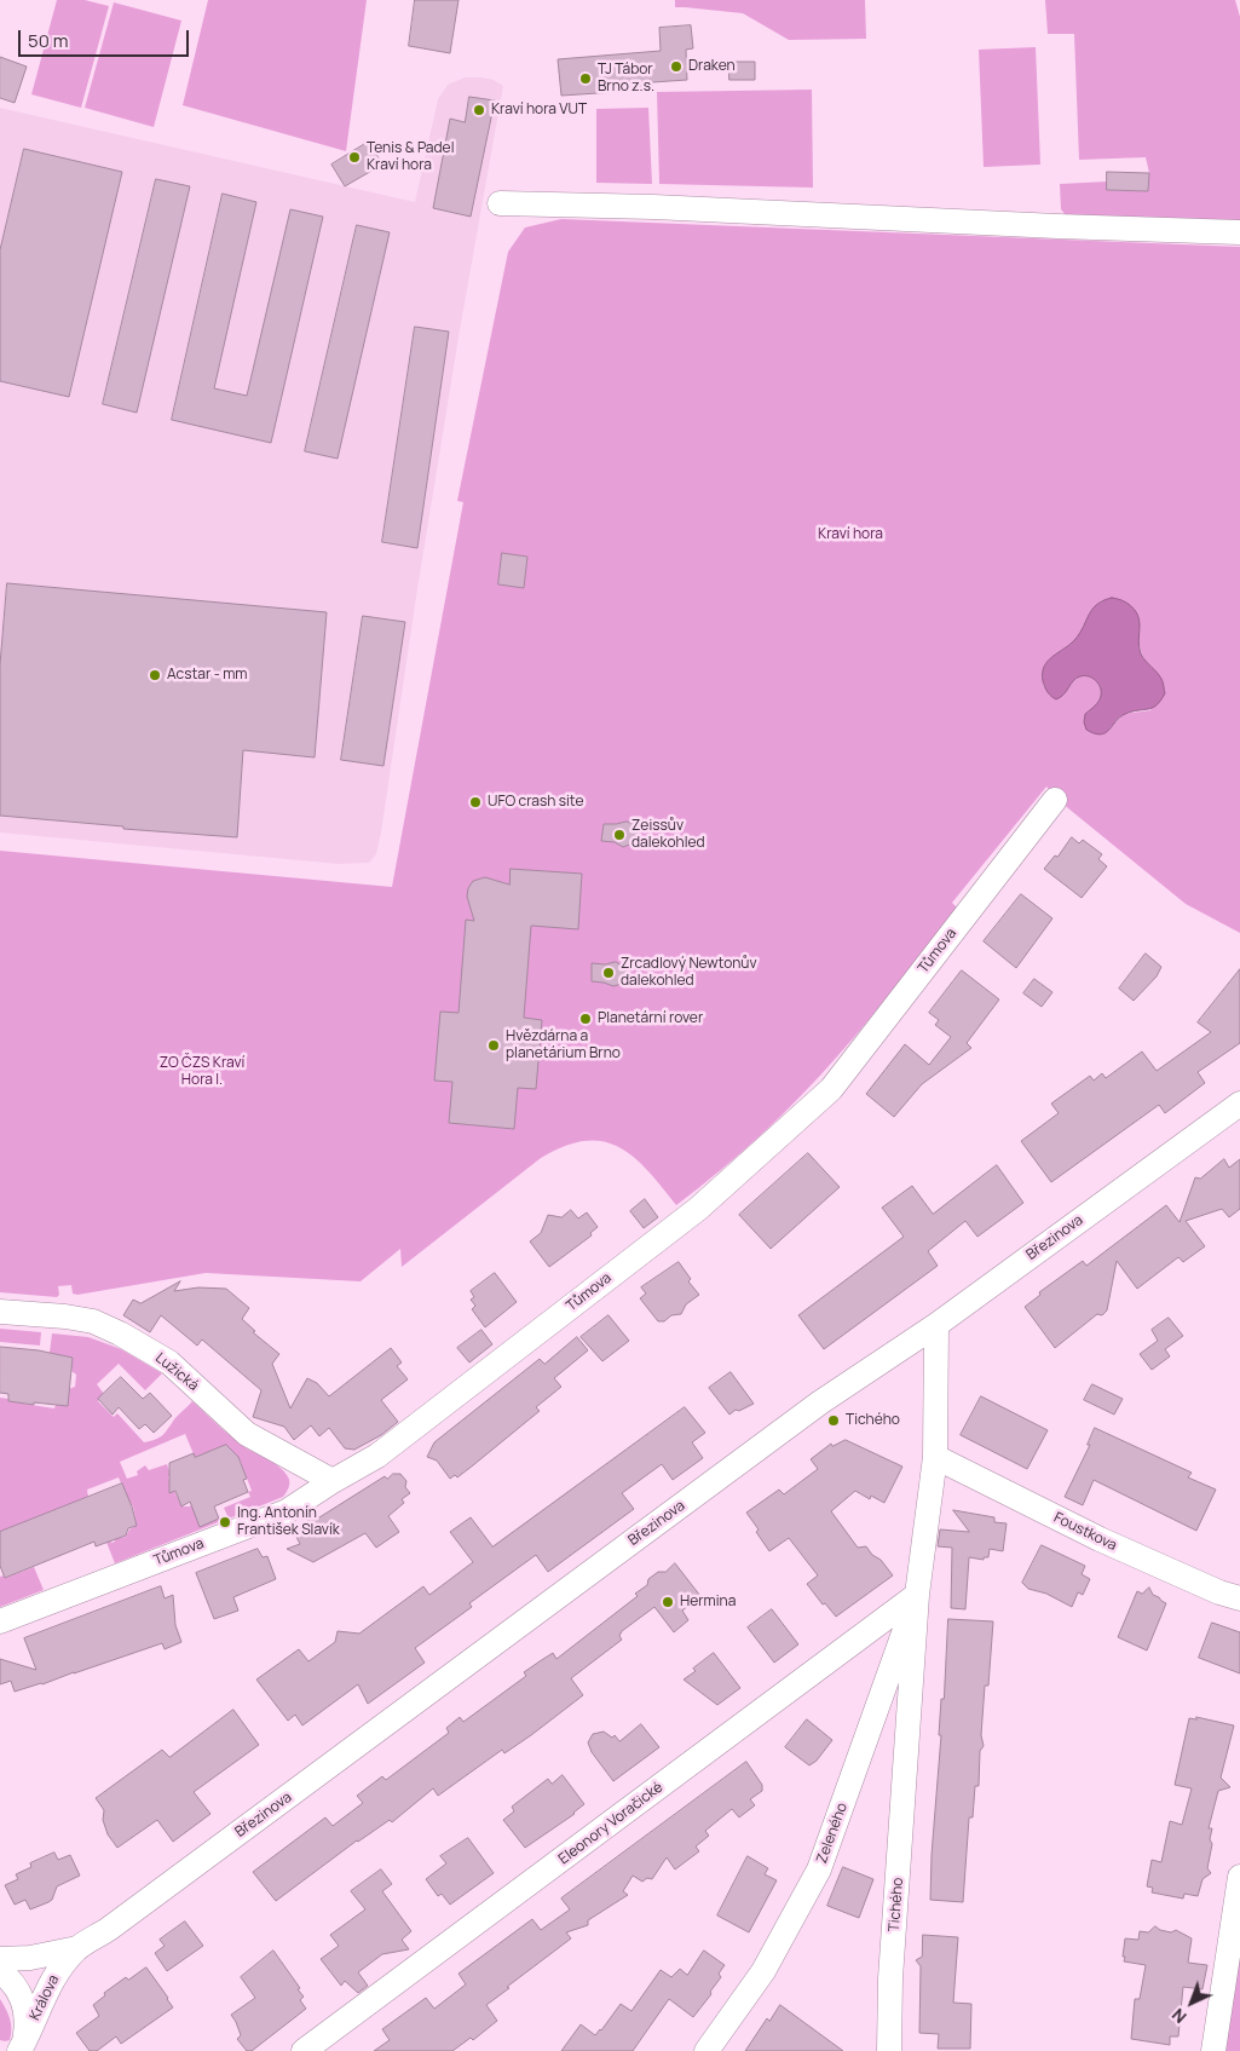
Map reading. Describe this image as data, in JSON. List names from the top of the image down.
{
  "streets": {
    "street": [
      "Tůmova",
      "Březinova",
      "Lužická",
      "Foustkova",
      "Eleonory Voračické",
      "Zeleného",
      "Tichého",
      "Králova"
    ]
  },
  "crossings": [
    ["Tůmova", "Lužická"],
    ["Březinova", "Tichého"],
    ["Březinova", "Králova"],
    ["Foustkova", "Tichého"],
    ["Eleonory Voračické", "Zeleného"],
    ["Eleonory Voračické", "Tichého"],
    ["Zeleného", "Tichého"]
  ],
  "parks": ["Kraví hora", "ZO ČZS Kraví Hora I."],
  "places": [
    "Draken",
    "TJ Tábor Brno z.s.",
    "Kraví hora VUT",
    "Tenis & Padel Kraví hora",
    "Acstar - mm",
    "UFO crash site",
    "Zeissův dalekohled",
    "Zrcadlový Newtonův dalekohled",
    "Planetární rover",
    "Hvězdárna a planetárium Brno",
    "Tichého",
    "Ing. Antonín František Slavík",
    "Hermina"
  ],
  "scale_bar": "50 m",
  "north": "bottom left"
}
